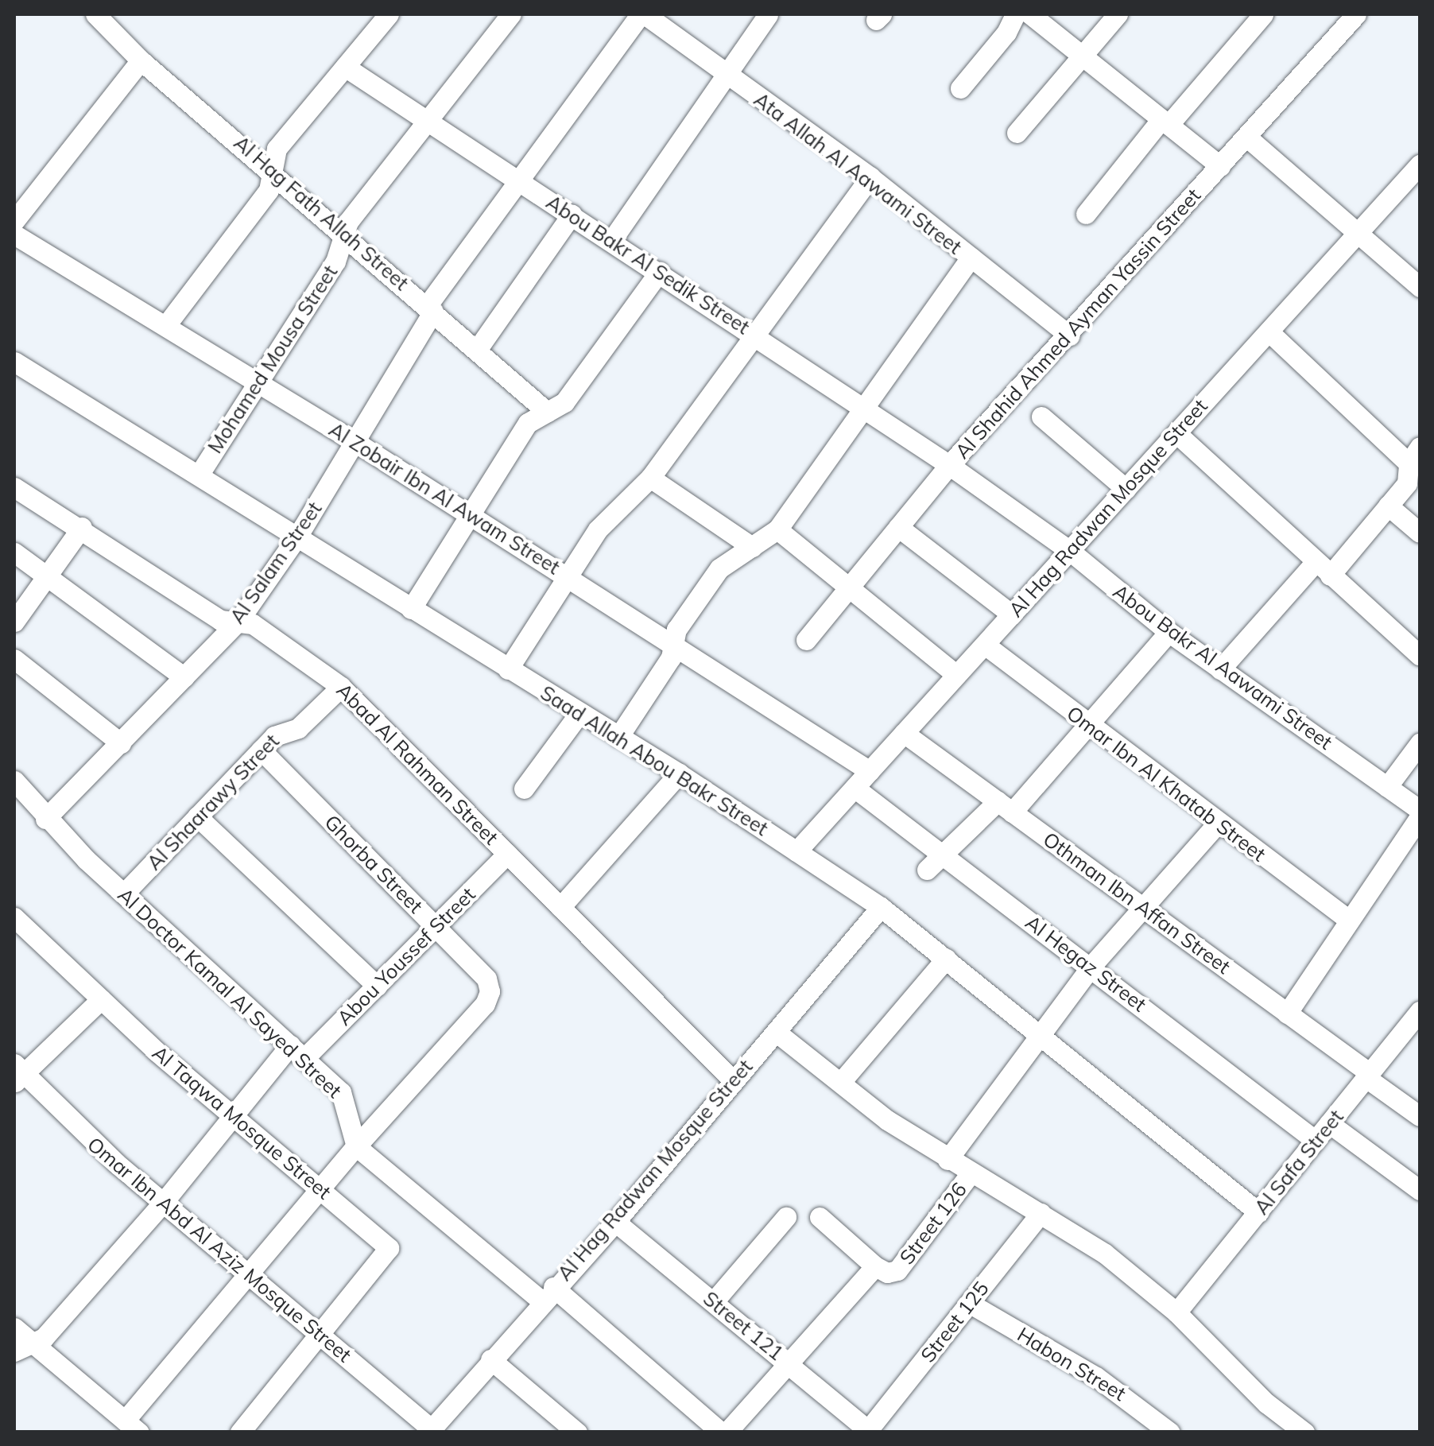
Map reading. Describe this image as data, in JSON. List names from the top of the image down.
{
  "streets": {
    "street": [
      "Ata Allah Al Aawami Street",
      "Al Hag Fath Allah Street",
      "Abou Bakr Al Sedik Street",
      "Al Shahid Ahmed Ayman Yassin Street",
      "Mohamed Mousa Street",
      "Al Zobair Ibn Al Awam Street",
      "Al Hag Radwan Mosque Street",
      "Al Salam Street",
      "Abou Bakr Al Aawami Street",
      "Saad Allah Abou Bakr Street",
      "Abad Al Rahman Street",
      "Omar Ibn Al Khatab Street",
      "Al Shaarawy Street",
      "Ghorba Street",
      "Othman Ibn Affan Street",
      "Abou Youssef Street",
      "Al Hegaz Street",
      "Al Doctor Kamal Al Sayed Street",
      "Al Taqwa Mosque Street",
      "Al Safa Street",
      "Street 126",
      "Omar Ibn Abd Al Aziz Mosque Street",
      "Street 125",
      "Street 121",
      "Habon Street"
    ]
  },
  "crossings": [
    ["Ata Allah Al Aawami Street", "Al Shahid Ahmed Ayman Yassin Street"],
    ["Ata Allah Al Aawami Street", "Al Salam Street"],
    ["Al Hag Fath Allah Street", "Mohamed Mousa Street"],
    ["Al Hag Fath Allah Street", "Al Salam Street"],
    ["Abou Bakr Al Sedik Street", "Al Shahid Ahmed Ayman Yassin Street"],
    ["Abou Bakr Al Sedik Street", "Mohamed Mousa Street"],
    ["Abou Bakr Al Sedik Street", "Al Salam Street"],
    ["Abou Bakr Al Sedik Street", "Abou Bakr Al Aawami Street"],
    ["Al Shahid Ahmed Ayman Yassin Street", "Abou Bakr Al Aawami Street"],
    ["Mohamed Mousa Street", "Al Zobair Ibn Al Awam Street"],
    ["Mohamed Mousa Street", "Saad Allah Abou Bakr Street"],
    ["Al Zobair Ibn Al Awam Street", "Al Hag Radwan Mosque Street"],
    ["Al Zobair Ibn Al Awam Street", "Al Salam Street"],
    ["Al Hag Radwan Mosque Street", "Abou Bakr Al Aawami Street"],
    ["Al Hag Radwan Mosque Street", "Saad Allah Abou Bakr Street"],
    ["Al Hag Radwan Mosque Street", "Abad Al Rahman Street"],
    ["Al Hag Radwan Mosque Street", "Omar Ibn Al Khatab Street"],
    ["Al Hag Radwan Mosque Street", "Othman Ibn Affan Street"],
    ["Al Hag Radwan Mosque Street", "Al Hegaz Street"],
    ["Al Hag Radwan Mosque Street", "Omar Ibn Abd Al Aziz Mosque Street"],
    ["Al Hag Radwan Mosque Street", "Street 121"],
    ["Al Salam Street", "Saad Allah Abou Bakr Street"],
    ["Al Salam Street", "Abad Al Rahman Street"],
    ["Al Salam Street", "Al Doctor Kamal Al Sayed Street"],
    ["Saad Allah Abou Bakr Street", "Al Safa Street"],
    ["Abad Al Rahman Street", "Al Shaarawy Street"],
    ["Abad Al Rahman Street", "Abou Youssef Street"],
    ["Al Shaarawy Street", "Ghorba Street"],
    ["Al Shaarawy Street", "Al Doctor Kamal Al Sayed Street"],
    ["Ghorba Street", "Abou Youssef Street"],
    ["Ghorba Street", "Al Doctor Kamal Al Sayed Street"],
    ["Othman Ibn Affan Street", "Al Safa Street"],
    ["Abou Youssef Street", "Al Doctor Kamal Al Sayed Street"],
    ["Abou Youssef Street", "Al Taqwa Mosque Street"],
    ["Abou Youssef Street", "Omar Ibn Abd Al Aziz Mosque Street"],
    ["Al Hegaz Street", "Al Safa Street"],
    ["Al Taqwa Mosque Street", "Omar Ibn Abd Al Aziz Mosque Street"],
    ["Street 125", "Street 121"],
    ["Street 125", "Habon Street"]
  ]
}
